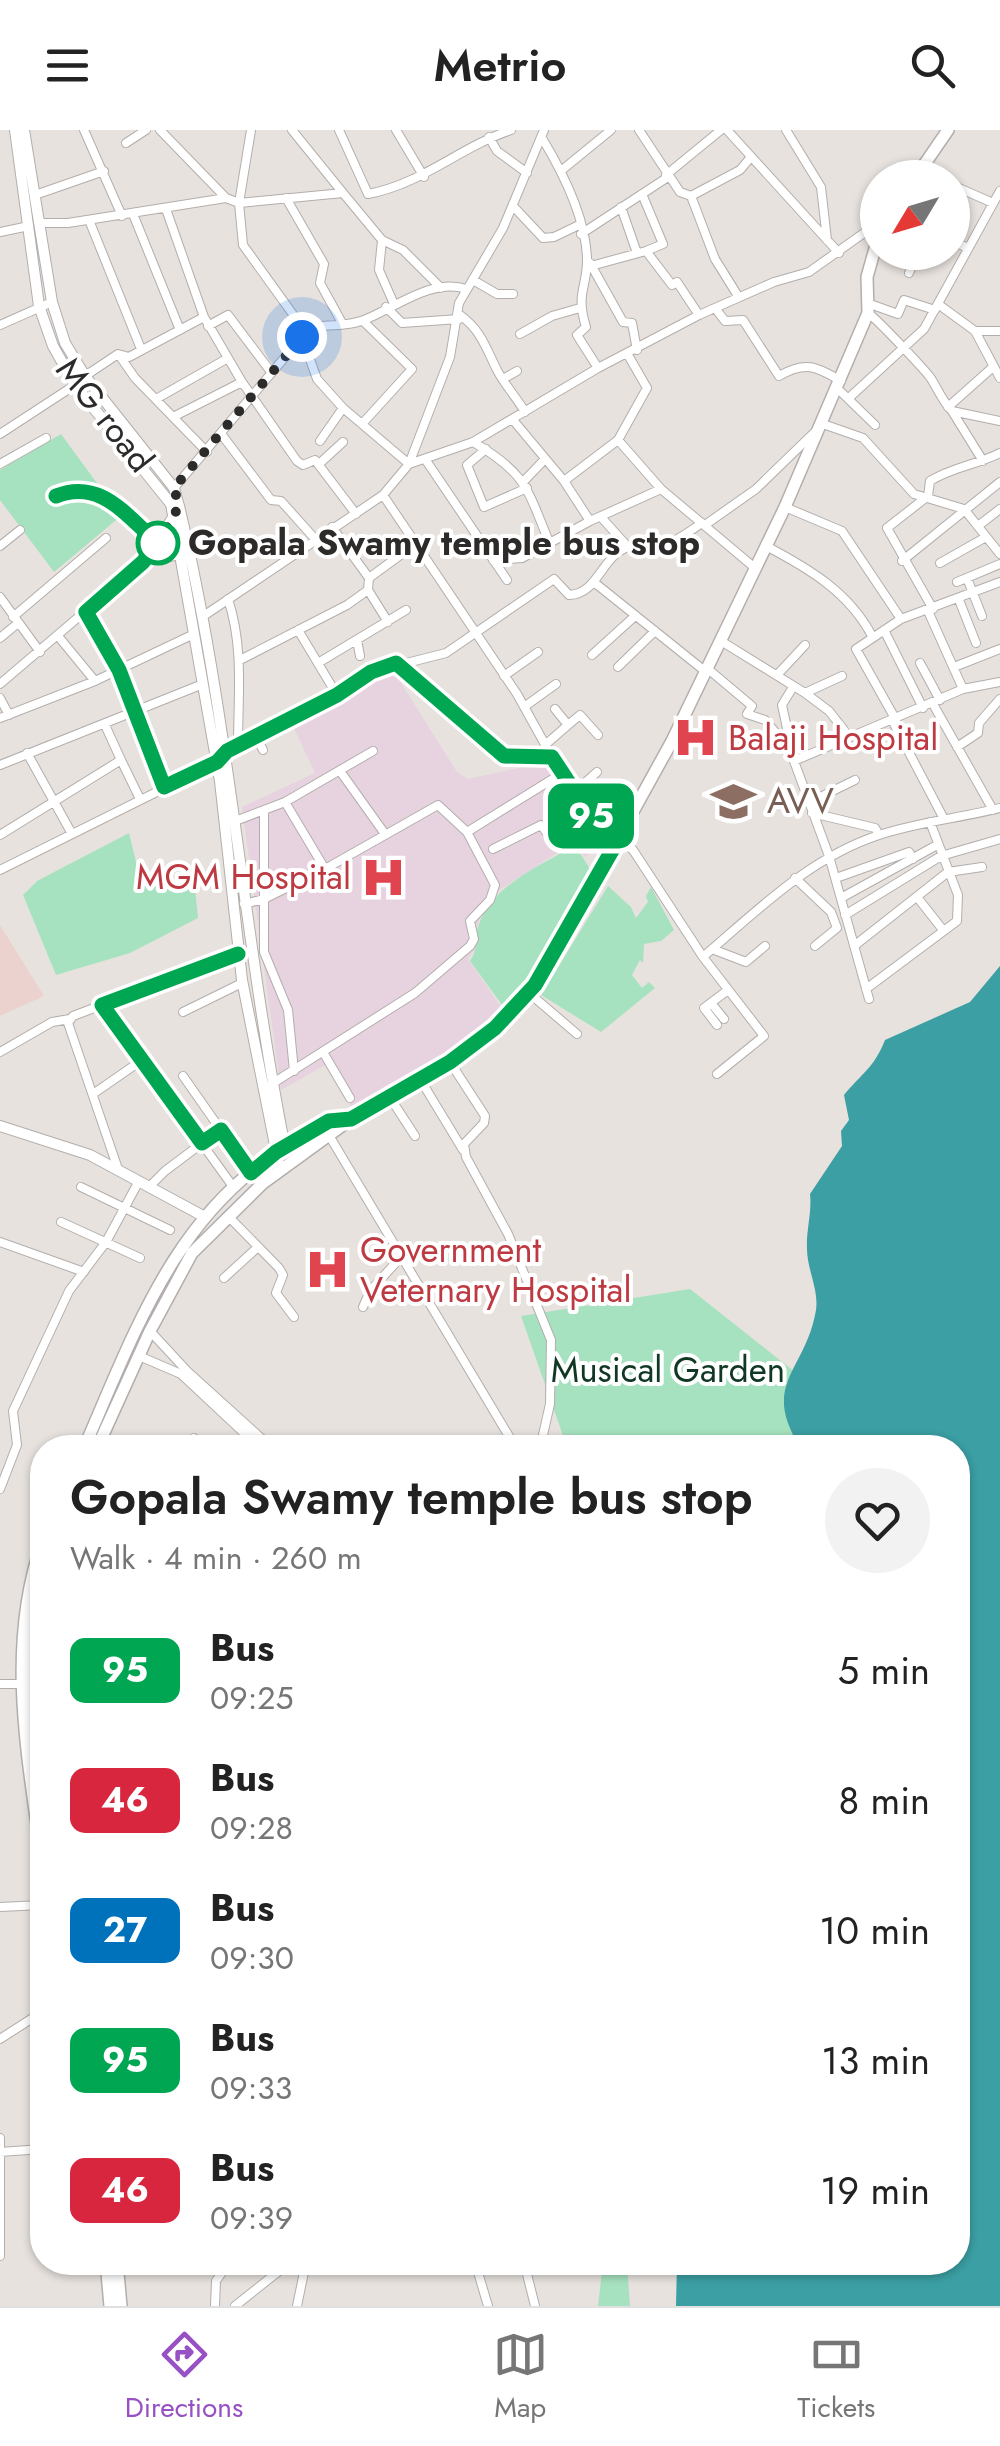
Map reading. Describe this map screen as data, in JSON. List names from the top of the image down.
{
  "streets": {
    "main road": ["MG road"]
  },
  "parks": ["Musical Garden"],
  "places": {
    "other": ["Gopala Swamy temple bus stop"],
    "hospital": ["Balaji Hospital", "MGM Hospital", "Government Veternary Hospital"],
    "school or university": ["AVV"]
  },
  "lines": ["bus line 95"],
  "north": "bottom left",
  "page": {
    "header": "Metrio",
    "on_map": "95",
    "heading": ["Gopala Swamy temple bus stop", "Walk · 4 min · 260 m"],
    "list": [
      {
        "mark": "95",
        "name": "Bus",
        "note": "09:25",
        "value": "5 min"
      },
      {
        "mark": "46",
        "name": "Bus",
        "note": "09:28",
        "value": "8 min"
      },
      {
        "mark": "27",
        "name": "Bus",
        "note": "09:30",
        "value": "10 min"
      },
      {
        "mark": "95",
        "name": "Bus",
        "note": "09:33",
        "value": "13 min"
      },
      {
        "mark": "46",
        "name": "Bus",
        "note": "09:39",
        "value": "19 min"
      }
    ],
    "tabs": ["Directions", "Map", "Tickets"]
  }
}
